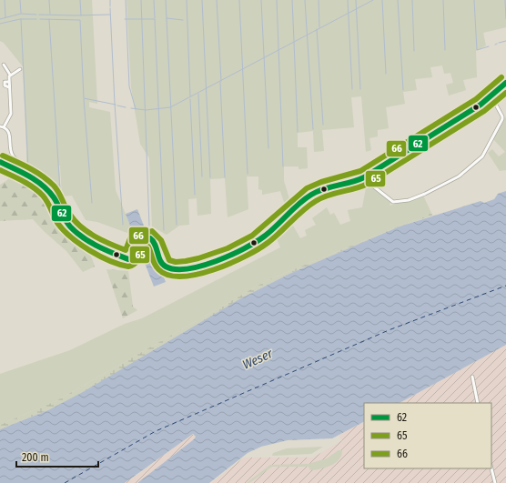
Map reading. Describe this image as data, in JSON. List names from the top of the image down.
{
  "water": ["Weser"],
  "lines": ["transit line 66", "transit line 62", "transit line 65"],
  "legend": ["62", "65", "66"],
  "scale_bar": "200 m"
}
